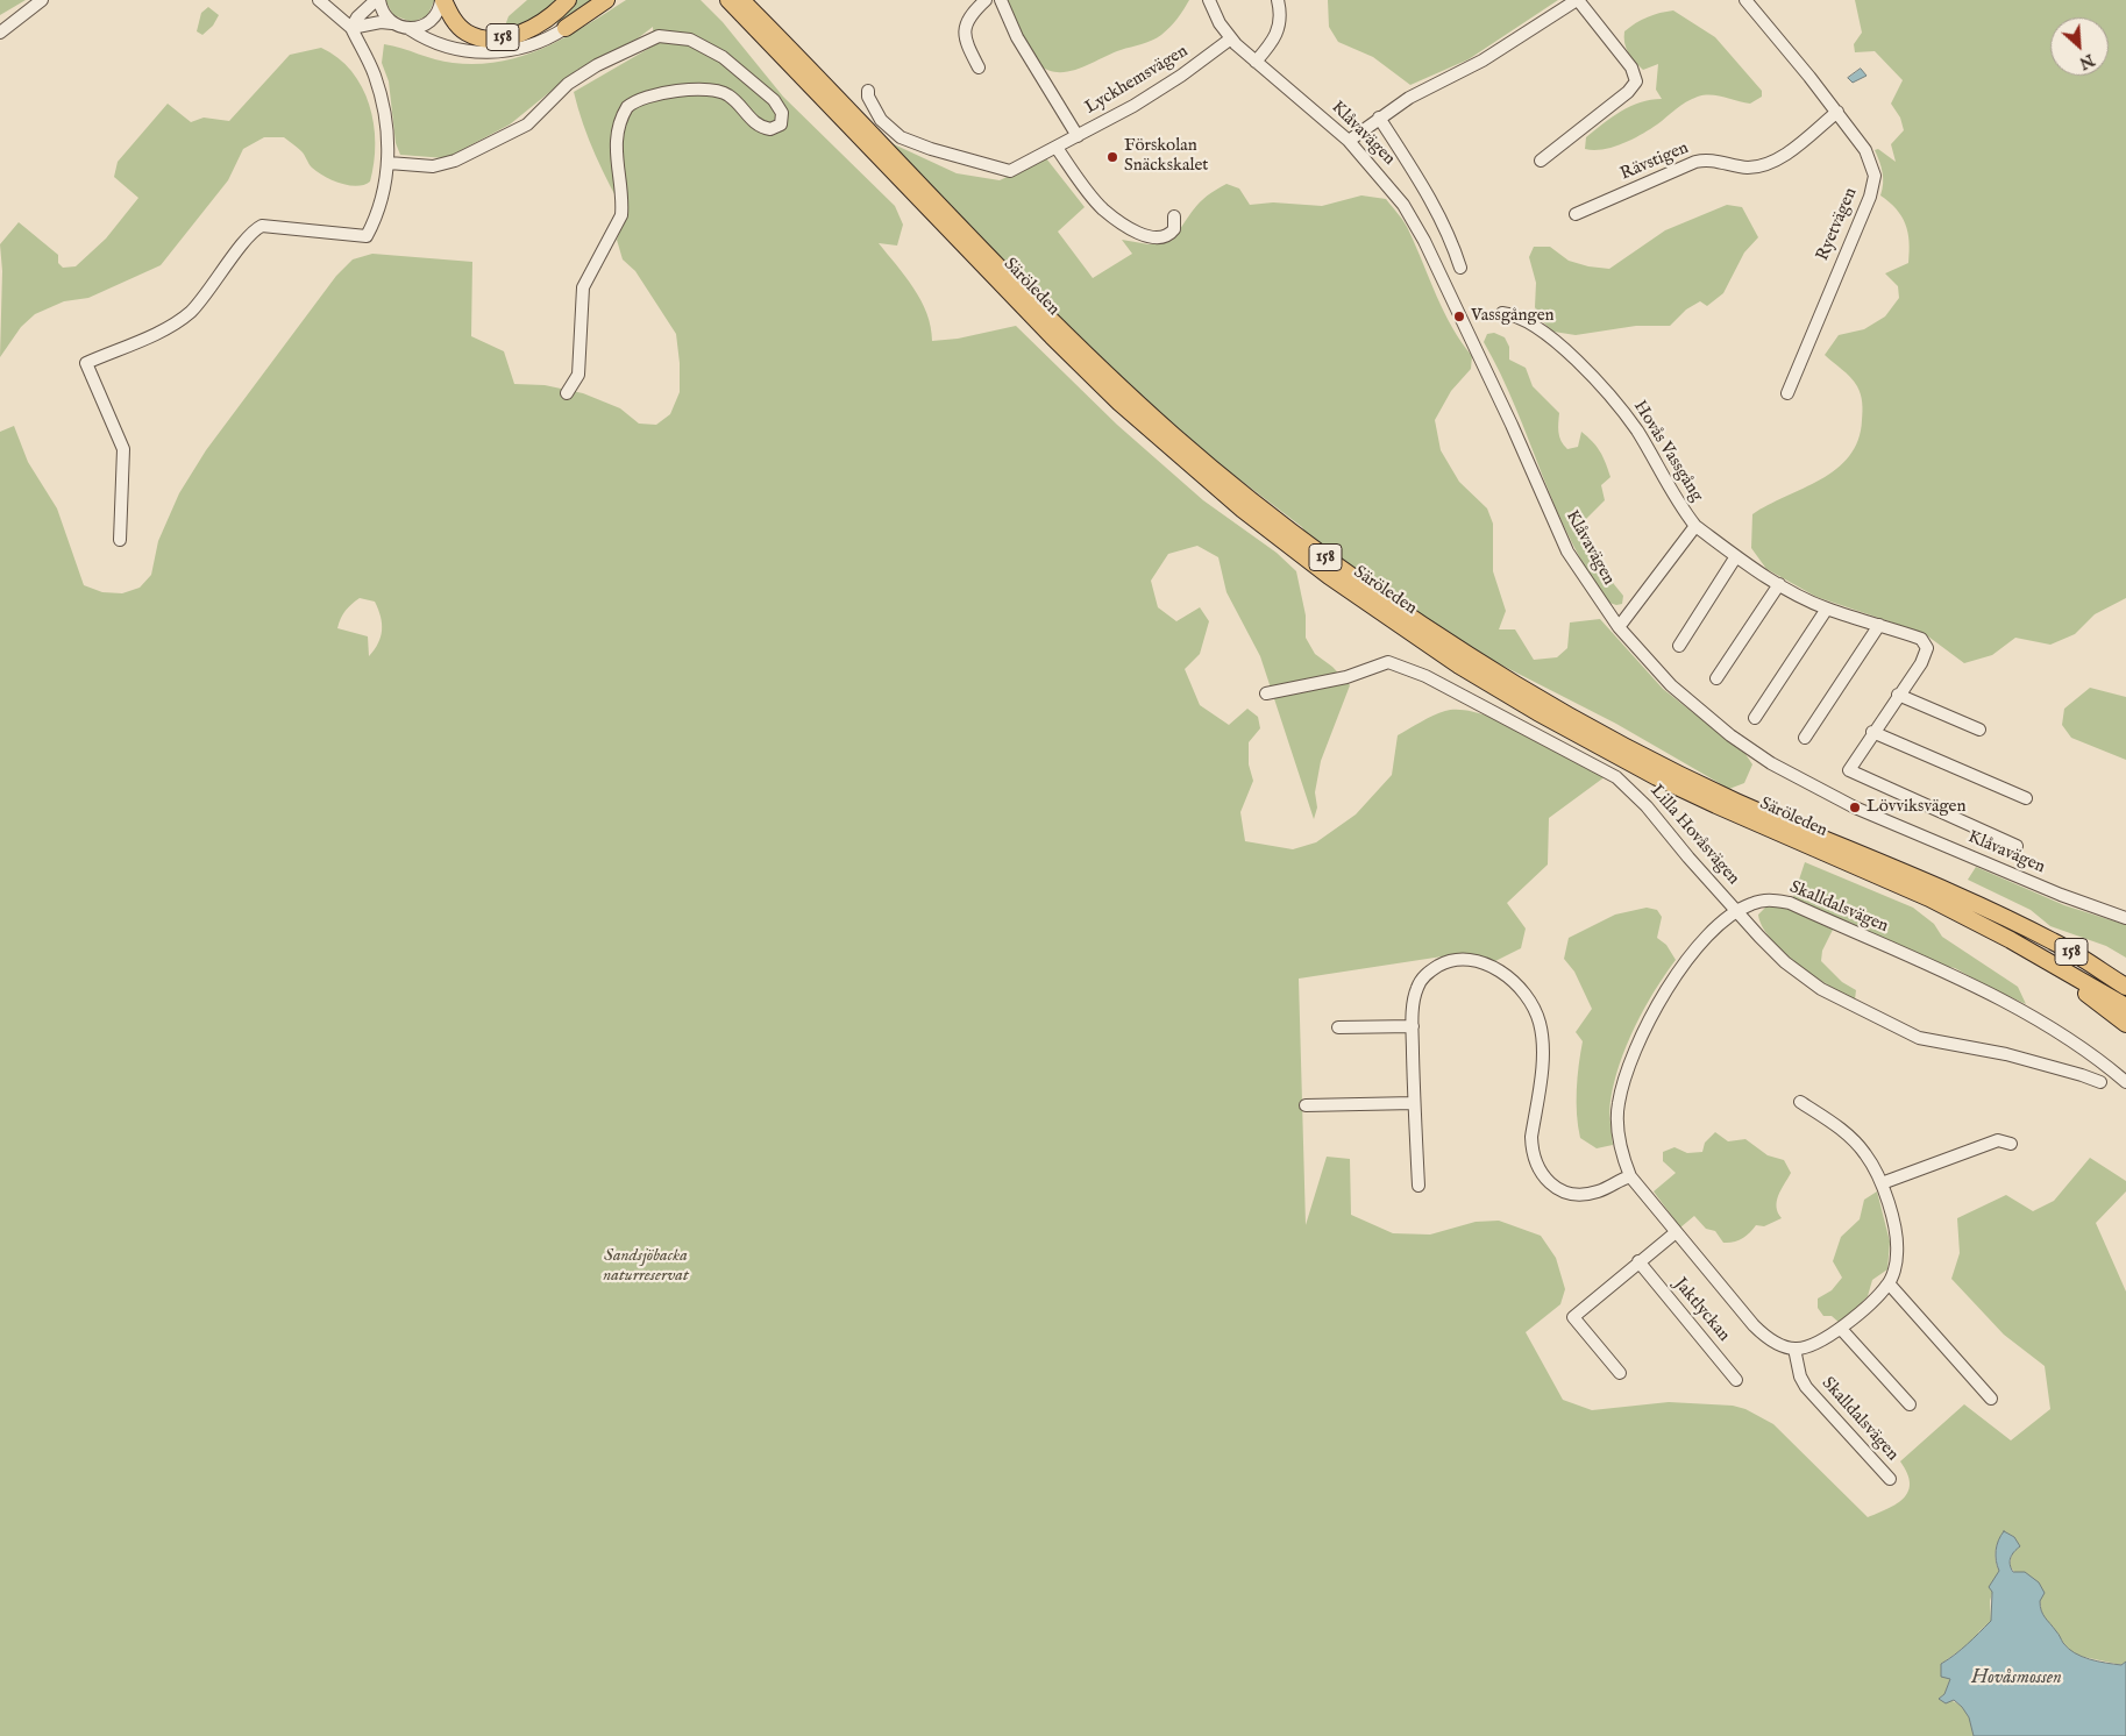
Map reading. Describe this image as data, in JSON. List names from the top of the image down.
{
  "streets": {
    "main road": ["158", "Säröleden"],
    "street": [
      "Lyckhemsvägen",
      "Klåvavägen",
      "Rävstigen",
      "Ryetvägen",
      "Hovås Vassgång",
      "Lilla Hovåsvägen",
      "Skalldalsvägen",
      "Jaktlyckan"
    ]
  },
  "crossings": [
    ["158", "Säröleden"],
    ["Lyckhemsvägen", "Klåvavägen"],
    ["Rävstigen", "Ryetvägen"],
    ["Lilla Hovåsvägen", "Skalldalsvägen"]
  ],
  "water": ["Hovåsmossen"],
  "parks": ["Sandsjöbacka naturreservat"],
  "places": ["Förskolan Snäckskalet", "Vassgången", "Lövviksvägen"],
  "north": "bottom right"
}
